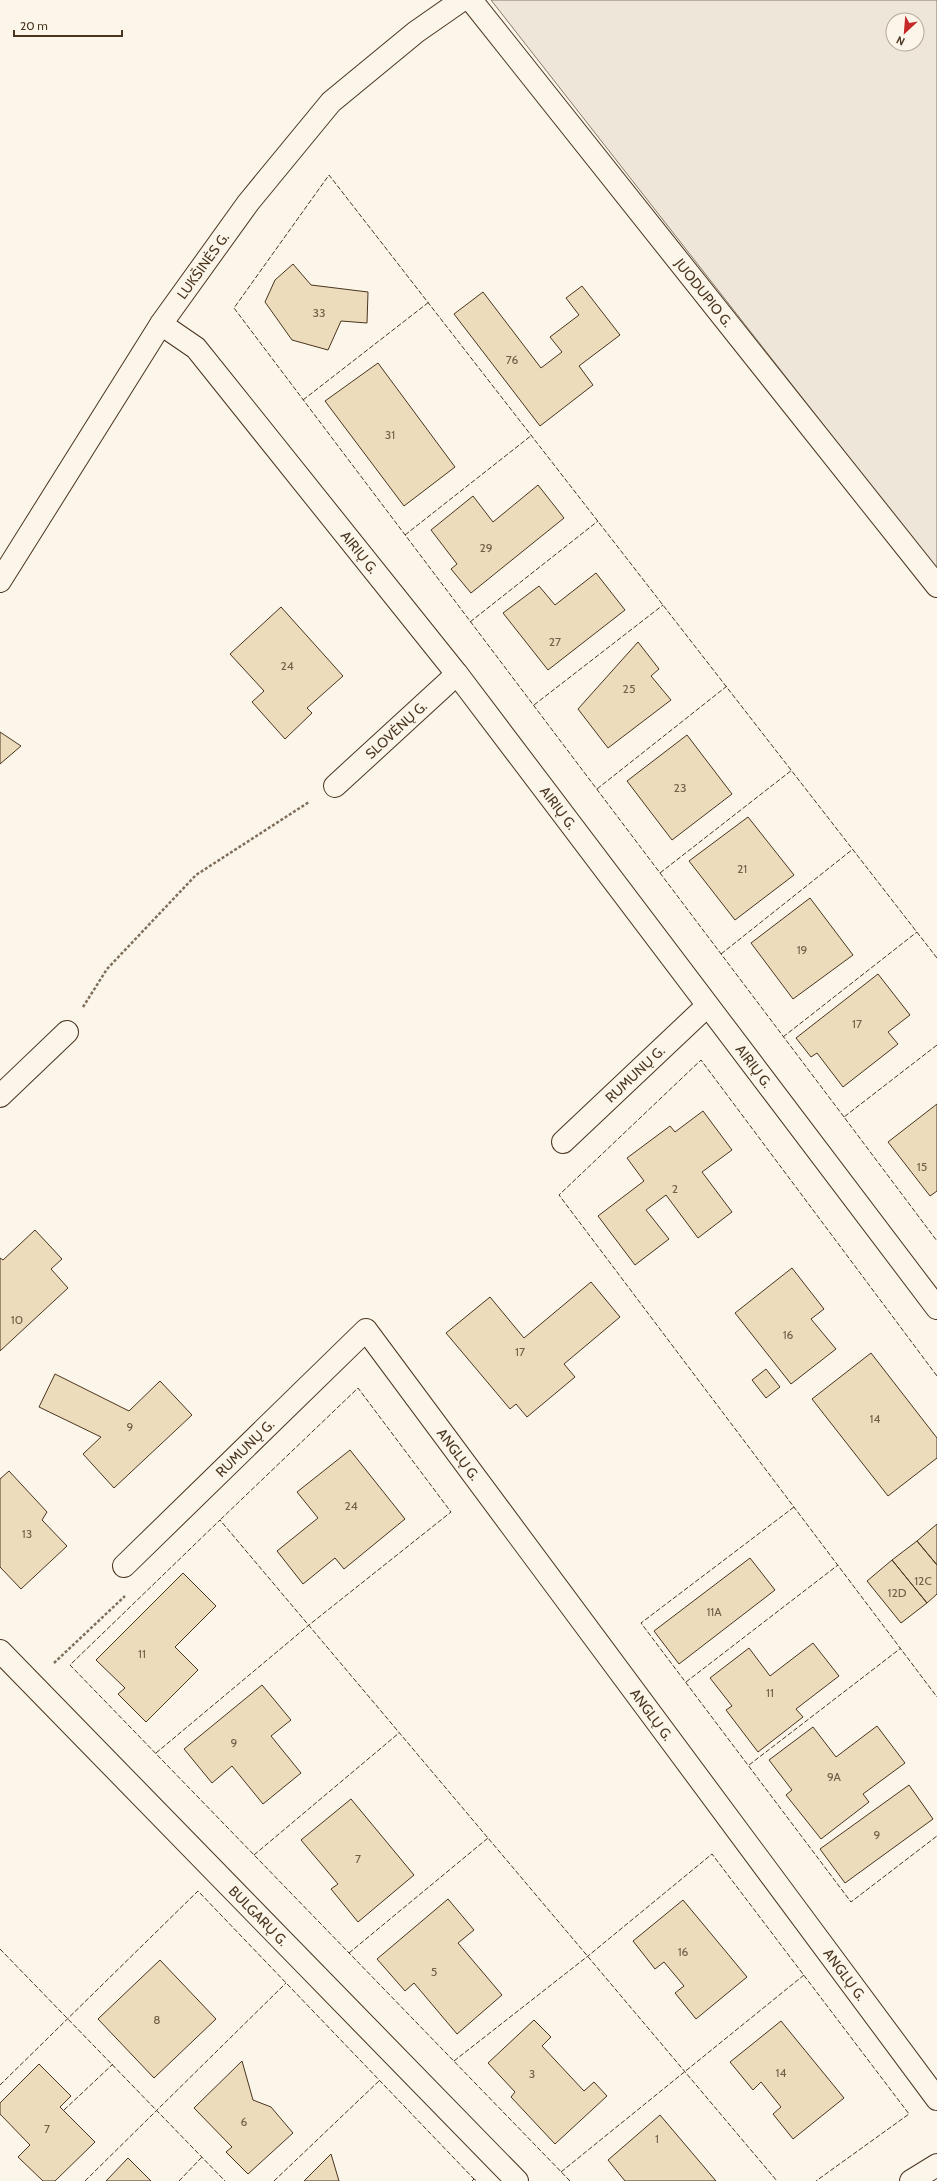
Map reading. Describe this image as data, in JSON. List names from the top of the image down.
{
  "streets": {
    "street": [
      "LUKŠINĖS G.",
      "JUODUPIO G.",
      "AIRIŲ G.",
      "SLOVĖNŲ G.",
      "RUMUNŲ G.",
      "ANGLŲ G.",
      "BULGARŲ G."
    ]
  },
  "crossings": [
    ["LUKŠINĖS G.", "AIRIŲ G."],
    ["AIRIŲ G.", "SLOVĖNŲ G."],
    ["AIRIŲ G.", "RUMUNŲ G."],
    ["RUMUNŲ G.", "ANGLŲ G."]
  ],
  "house_numbers": [
    "33",
    "76",
    "31",
    "29",
    "27",
    "24",
    "25",
    "23",
    "21",
    "19",
    "17",
    "15",
    "2",
    "10",
    "16",
    "17",
    "14",
    "9",
    "24",
    "13",
    "12C",
    "12D",
    "11A",
    "11",
    "11",
    "9",
    "9A",
    "9",
    "7",
    "16",
    "5",
    "8",
    "14",
    "3",
    "6",
    "7",
    "1"
  ],
  "scale_bar": "20 m",
  "north": "bottom left"
}
